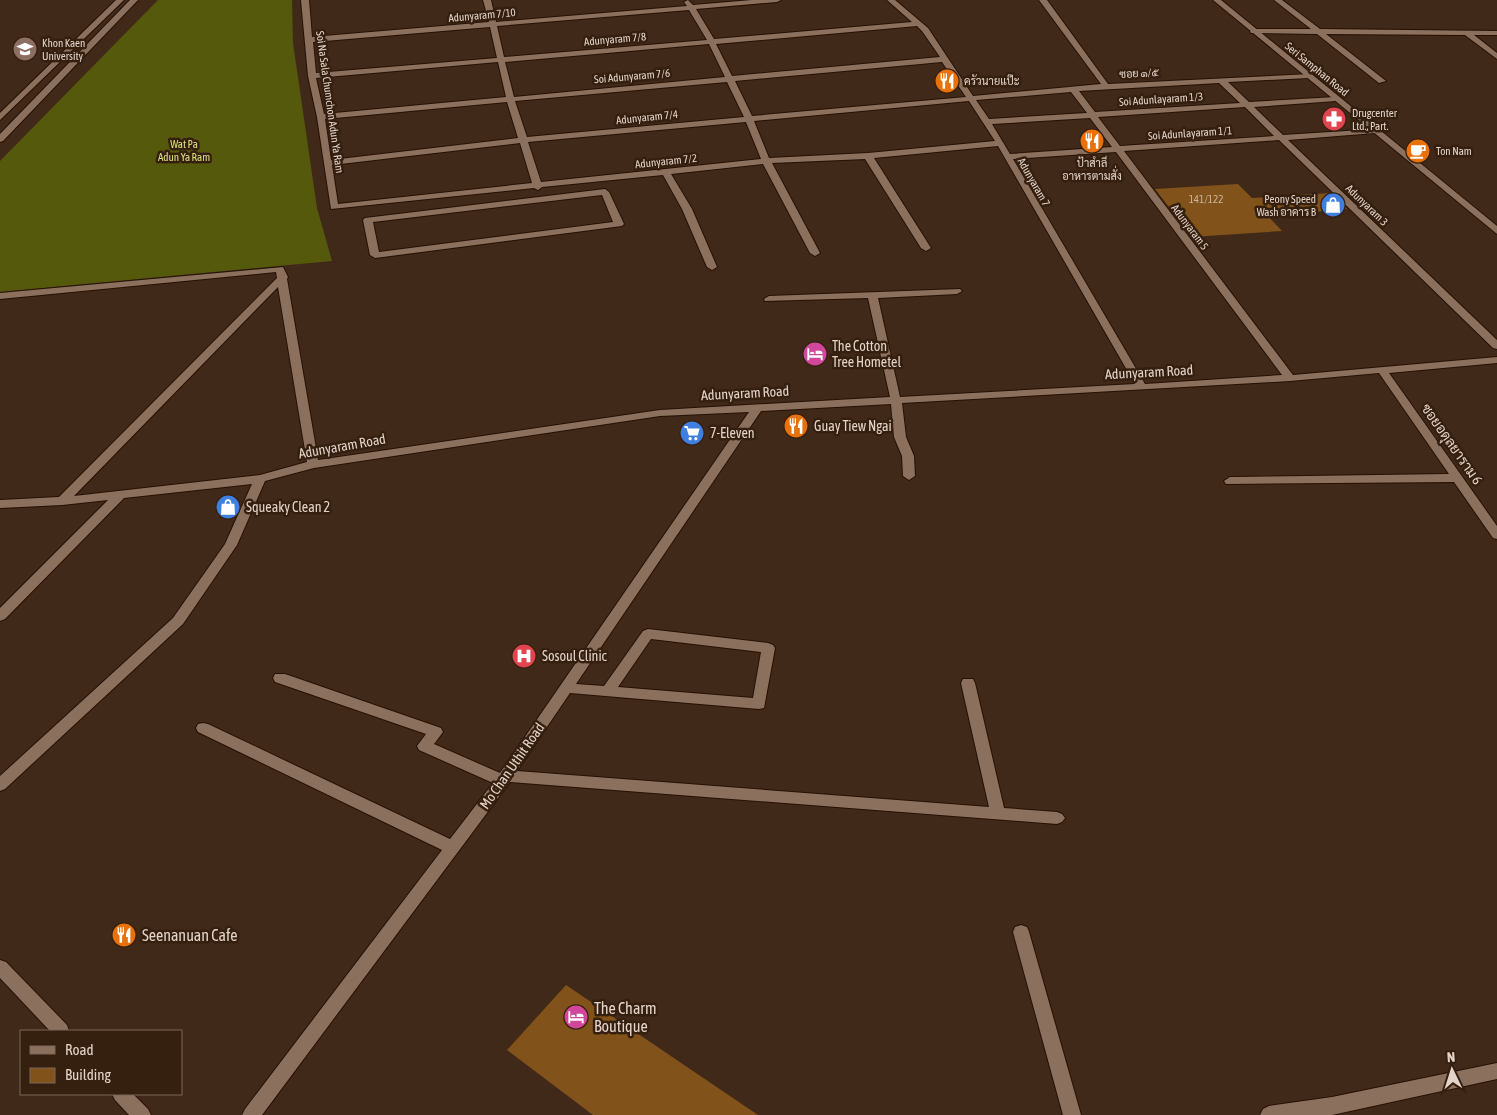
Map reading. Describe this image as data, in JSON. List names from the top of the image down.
{
  "streets": {
    "street": [
      "Adunyaram 7/10",
      "Adunyaram 7/8",
      "Seri Samphan Road",
      "ซอย ๑/๕",
      "Soi Adunyaram 7/6",
      "Soi Adunlayaram 1/3",
      "Soi Na Sala Chumchon Adun Ya Ram",
      "Adunyaram 7/4",
      "Soi Adunlayaram 1/1",
      "Adunyaram 7/2",
      "Adunyaram 7",
      "Adunyaram 3",
      "Adunyaram 5",
      "Adunyaram Road",
      "ซอยอดุลยาราม 6",
      "Mo Chan Uthit Road"
    ]
  },
  "crossings": [
    ["Adunyaram 7/10", "Soi Na Sala Chumchon Adun Ya Ram"],
    ["Adunyaram 7/8", "Soi Na Sala Chumchon Adun Ya Ram"],
    ["Adunyaram 7/8", "Adunyaram 7"],
    ["Seri Samphan Road", "ซอย ๑/๕"],
    ["Seri Samphan Road", "Soi Adunlayaram 1/3"],
    ["Seri Samphan Road", "Soi Adunlayaram 1/1"],
    ["ซอย ๑/๕", "Adunyaram 7/4"],
    ["ซอย ๑/๕", "Adunyaram 7"],
    ["ซอย ๑/๕", "Adunyaram 3"],
    ["ซอย ๑/๕", "Adunyaram 5"],
    ["Soi Adunyaram 7/6", "Soi Na Sala Chumchon Adun Ya Ram"],
    ["Soi Adunyaram 7/6", "Adunyaram 7"],
    ["Soi Adunlayaram 1/3", "Adunyaram 7"],
    ["Soi Adunlayaram 1/3", "Adunyaram 3"],
    ["Soi Adunlayaram 1/3", "Adunyaram 5"],
    ["Soi Na Sala Chumchon Adun Ya Ram", "Adunyaram 7/4"],
    ["Soi Na Sala Chumchon Adun Ya Ram", "Adunyaram 7/2"],
    ["Adunyaram 7/4", "Adunyaram 7"],
    ["Soi Adunlayaram 1/1", "Adunyaram 7"],
    ["Soi Adunlayaram 1/1", "Adunyaram 3"],
    ["Soi Adunlayaram 1/1", "Adunyaram 5"],
    ["Adunyaram 7/2", "Adunyaram 7"],
    ["Adunyaram 7", "Adunyaram Road"],
    ["Adunyaram 5", "Adunyaram Road"],
    ["Adunyaram Road", "ซอยอดุลยาราม 6"],
    ["Adunyaram Road", "Mo Chan Uthit Road"]
  ],
  "parks": ["Wat Pa Adun Ya Ram"],
  "places": {
    "school or university": ["Khon Kaen University"],
    "restaurant": [
      "ครัวนายแป๊ะ",
      "ป้าสำลี อาหารตามสั่ง",
      "Guay Tiew Ngai",
      "Seenanuan Cafe"
    ],
    "pharmacy": ["Drugcenter Ltd., Part."],
    "cafe": ["Ton Nam"],
    "shop": ["Peony Speed Wash อาคาร B", "Squeaky Clean 2"],
    "hotel": ["The Cotton Tree Hometel", "The Charm Boutique"],
    "supermarket": ["7-Eleven"],
    "hospital": ["Sosoul Clinic"]
  },
  "house_numbers": ["141/122"],
  "legend": ["Road", "Building"],
  "north": "top"
}
